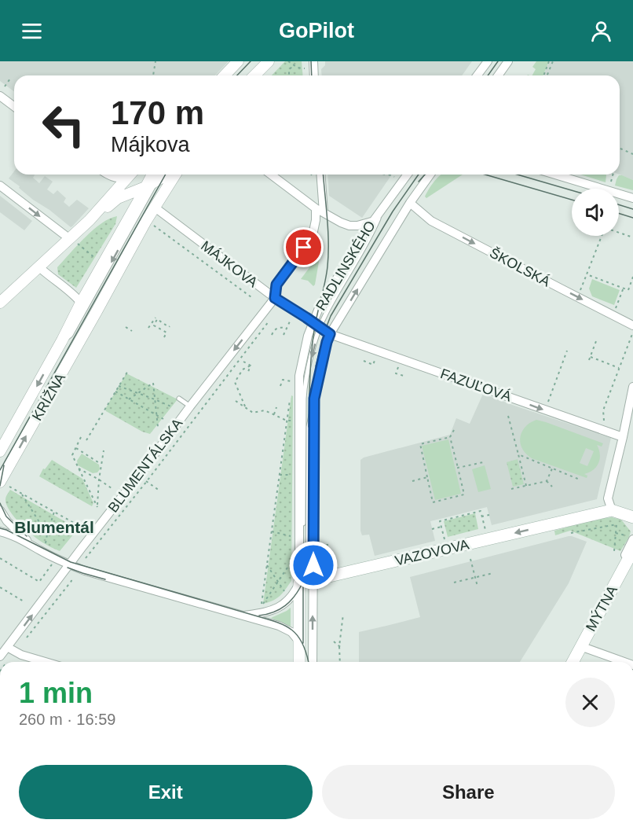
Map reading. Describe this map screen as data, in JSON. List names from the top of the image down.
{
  "streets": {
    "main road": ["RADLINSKÉHO", "VAZOVOVA", "MÝTNA"],
    "street": [
      "MÁJKOVA",
      "ŠKOLSKÁ",
      "FAZUĽOVÁ",
      "KRÍŽNA",
      "BLUMENTÁLSKA"
    ]
  },
  "crossings": [
    ["MÁJKOVA", "RADLINSKÉHO"],
    ["MÁJKOVA", "FAZUĽOVÁ"],
    ["MÁJKOVA", "KRÍŽNA"],
    ["MÁJKOVA", "BLUMENTÁLSKA"],
    ["RADLINSKÉHO", "ŠKOLSKÁ"],
    ["RADLINSKÉHO", "FAZUĽOVÁ"],
    ["RADLINSKÉHO", "VAZOVOVA"]
  ],
  "one_way": ["ŠKOLSKÁ", "FAZUĽOVÁ", "VAZOVOVA"],
  "districts": ["Blumentál"],
  "page": {
    "header": "GoPilot",
    "turn": ["170 m", "Májkova"],
    "heading": ["1 min", "260 m · 16:59"],
    "buttons": ["Exit", "Share"]
  }
}
